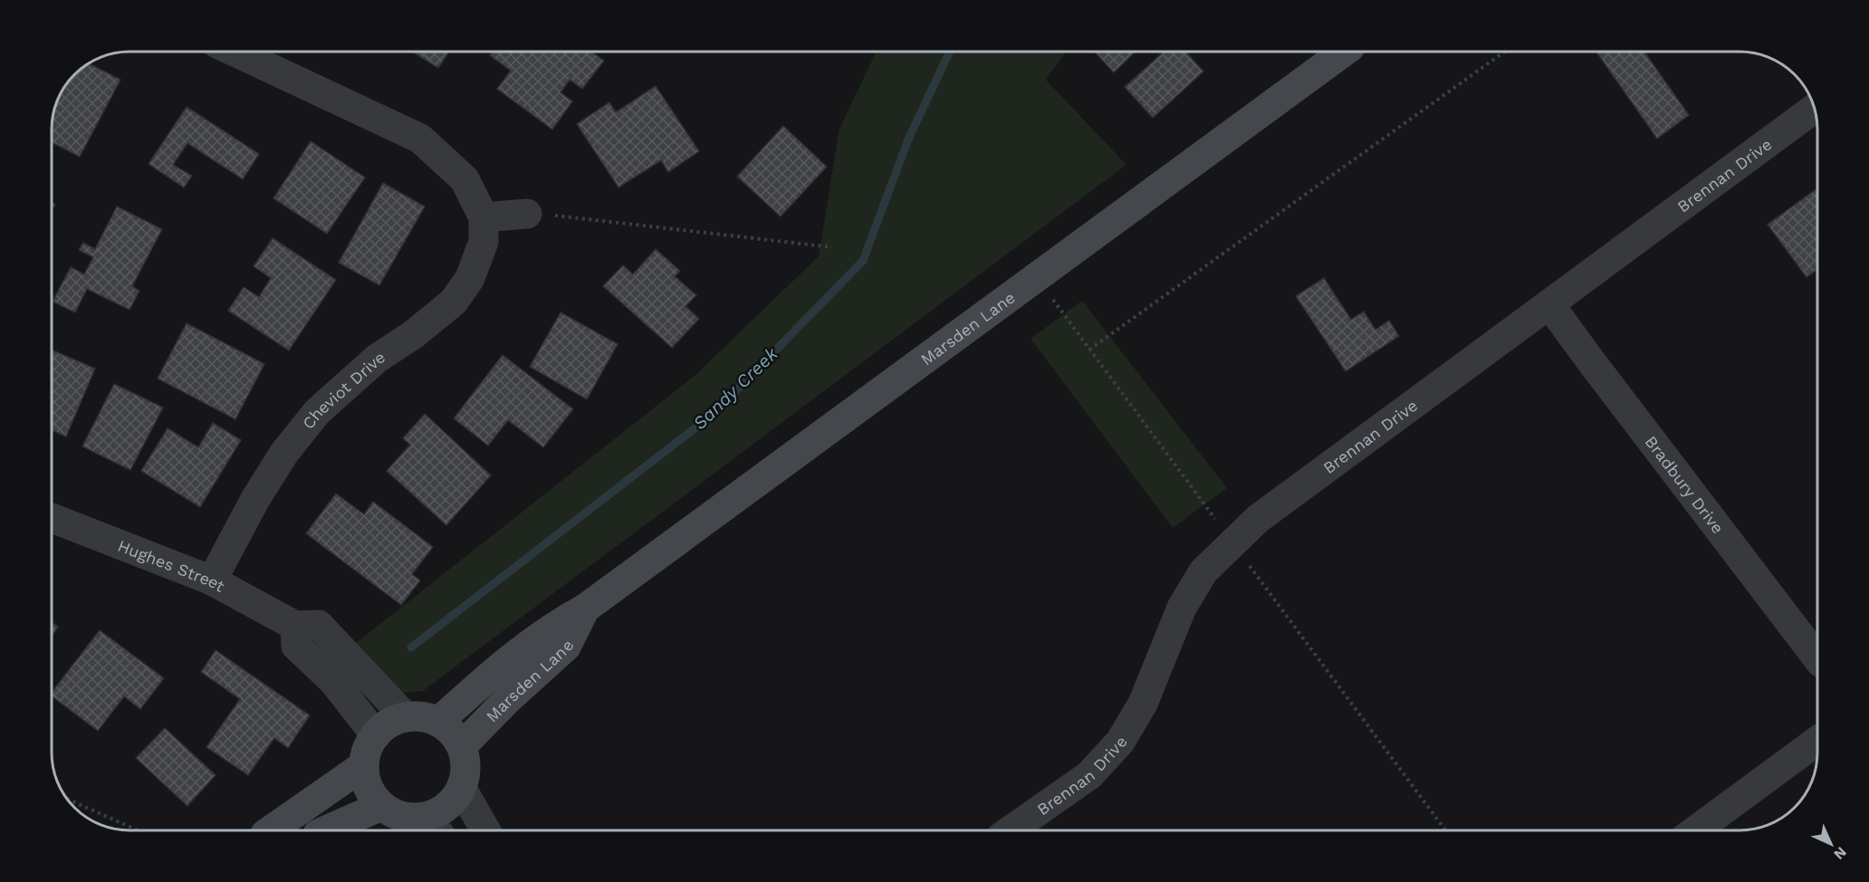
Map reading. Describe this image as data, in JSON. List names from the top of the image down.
{
  "streets": {
    "main road": ["Marsden Lane"],
    "street": [
      "Brennan Drive",
      "Cheviot Drive",
      "Bradbury Drive",
      "Hughes Street"
    ]
  },
  "crossings": [
    ["Brennan Drive", "Bradbury Drive"],
    ["Marsden Lane", "Hughes Street"],
    ["Cheviot Drive", "Hughes Street"]
  ],
  "water": ["Sandy Creek"],
  "north": "bottom right"
}
